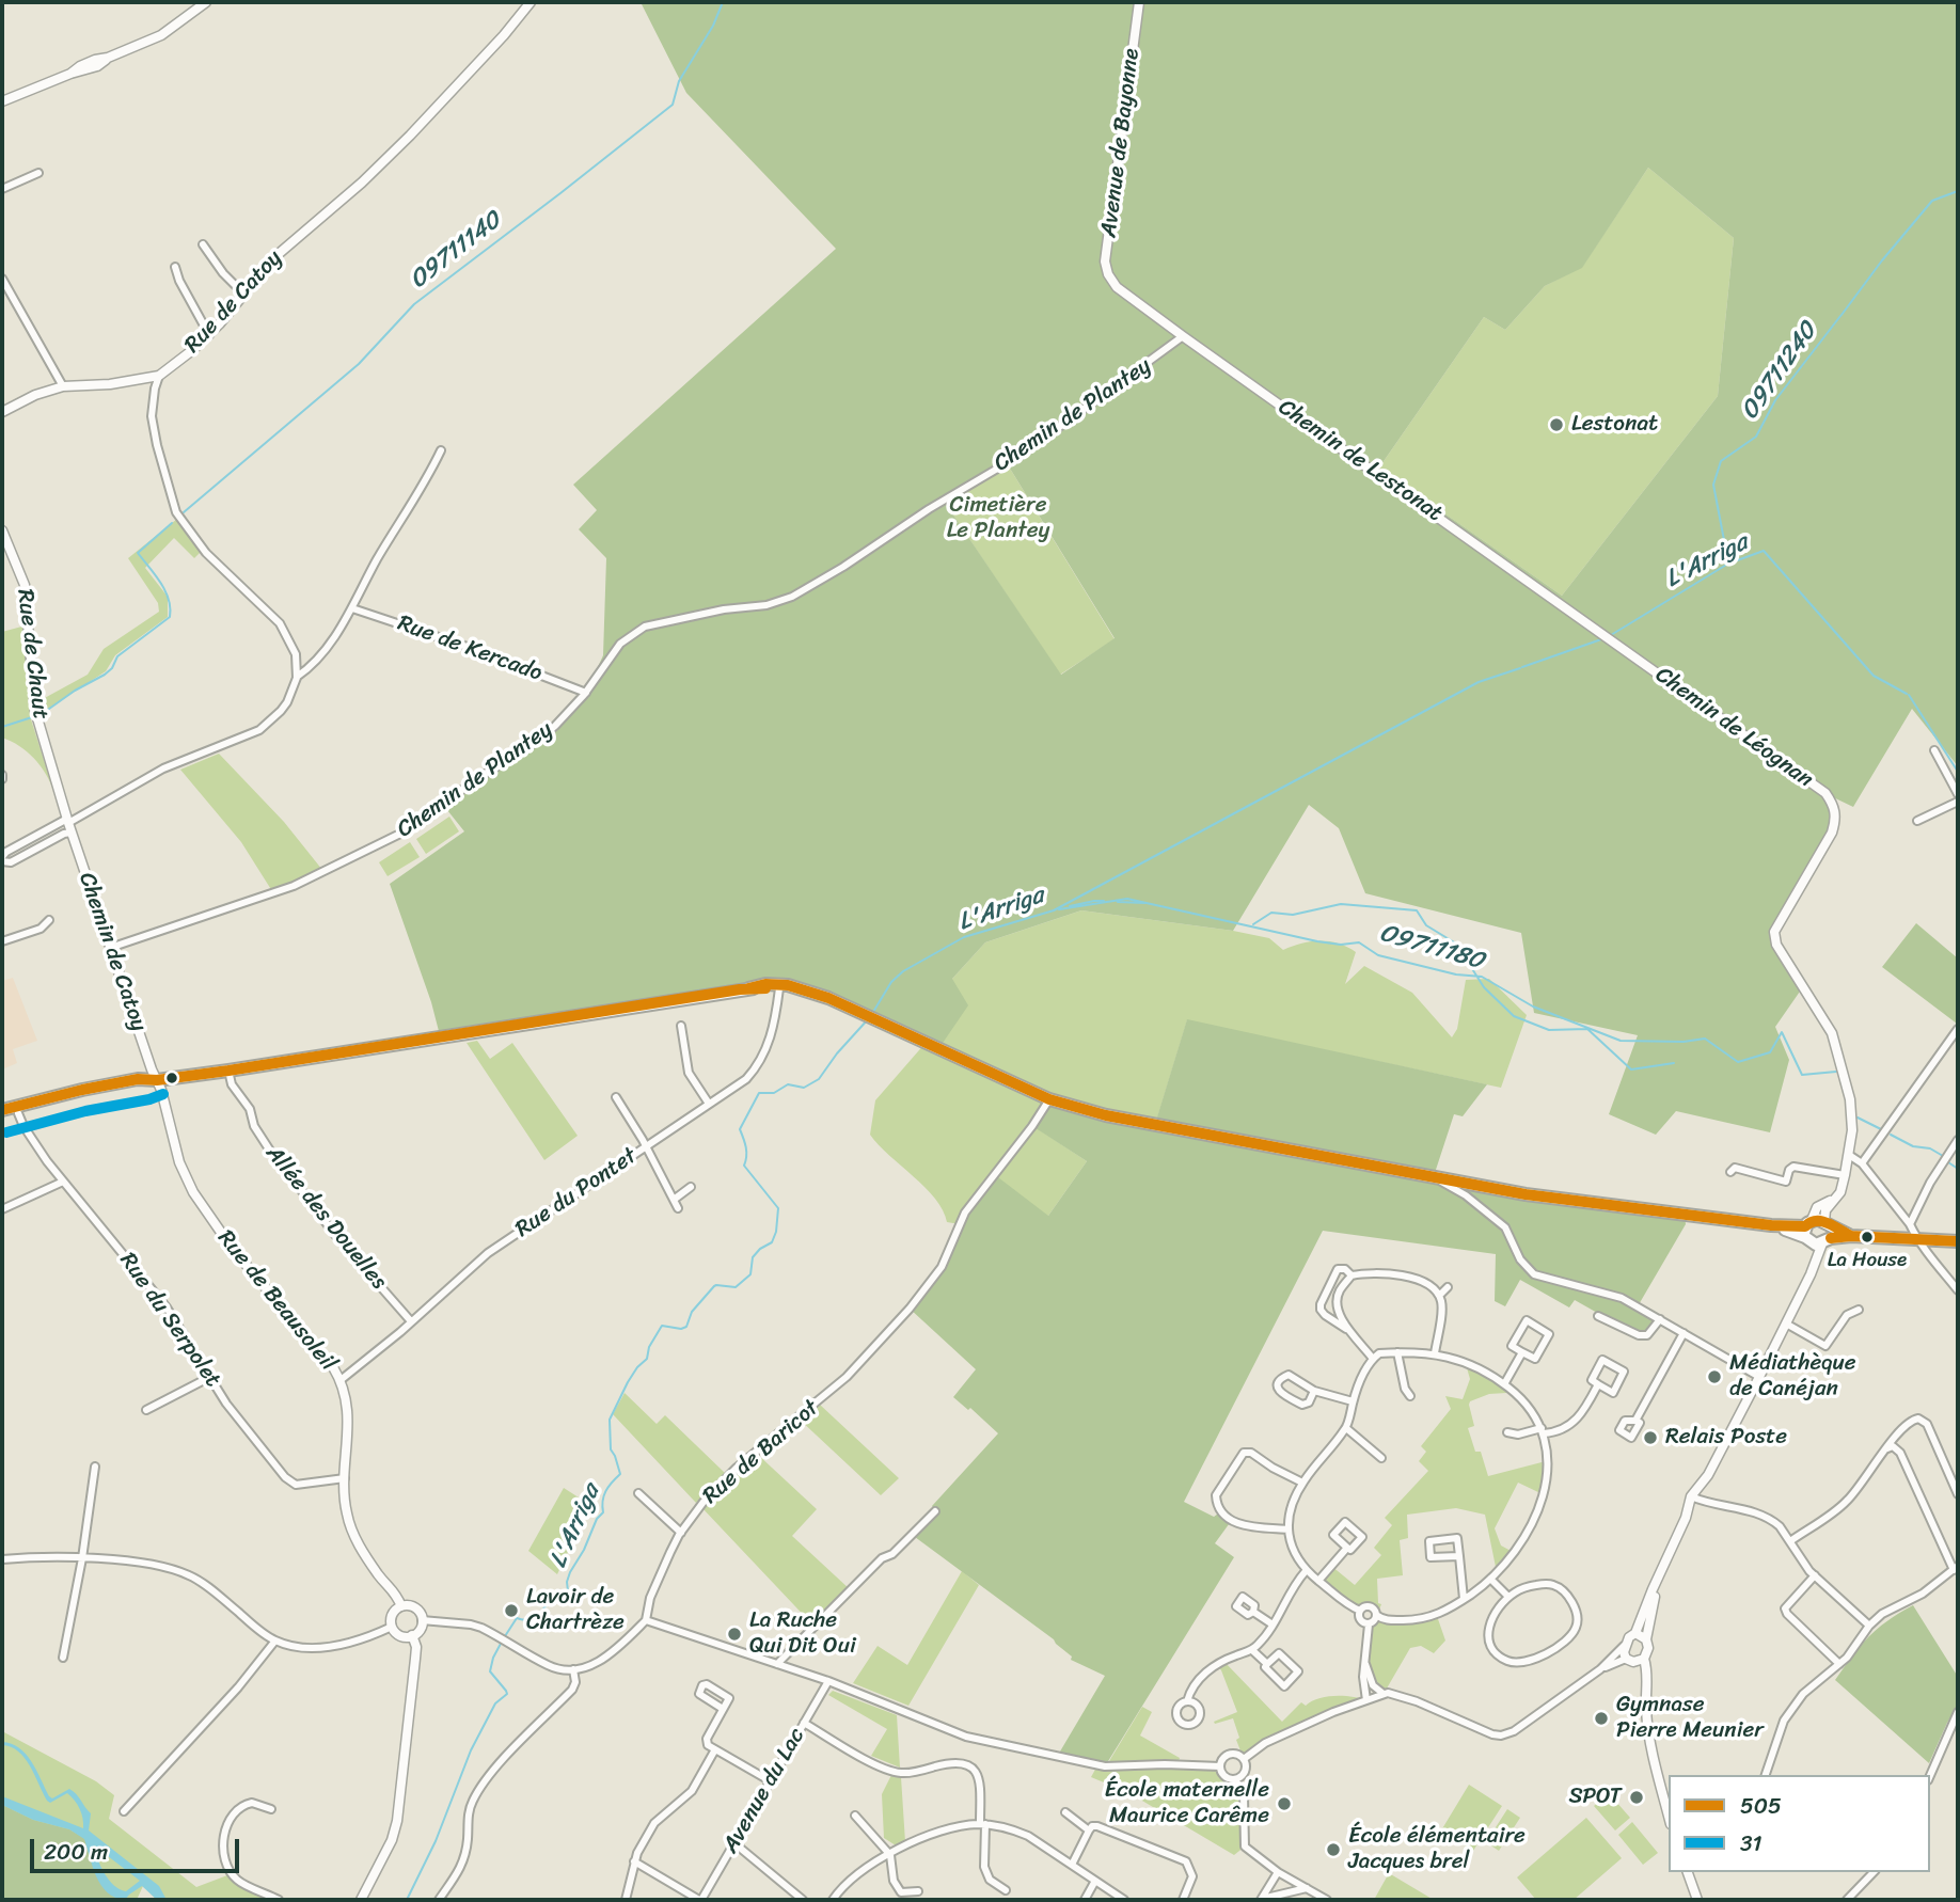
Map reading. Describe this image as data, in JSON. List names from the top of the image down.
{
  "streets": {
    "street": [
      "Avenue de Bayonne",
      "Rue de Catoy",
      "Chemin de Plantey",
      "Chemin de Lestonat",
      "Rue de Kercado",
      "Rue de Chaut",
      "Chemin de Léognan",
      "Chemin de Catoy",
      "Rue du Pontet",
      "Allée des Douelles",
      "Rue de Beausoleil",
      "Rue du Serpolet",
      "Rue de Baricot",
      "Avenue du Lac"
    ]
  },
  "crossings": [
    ["Avenue de Bayonne", "Chemin de Lestonat"],
    ["Chemin de Plantey", "Chemin de Lestonat"],
    ["Chemin de Plantey", "Rue de Kercado"],
    ["Chemin de Plantey", "Chemin de Catoy"],
    ["Chemin de Lestonat", "Chemin de Léognan"],
    ["Rue de Chaut", "Chemin de Catoy"],
    ["Chemin de Catoy", "Rue de Beausoleil"],
    ["Rue du Pontet", "Allée des Douelles"],
    ["Rue du Pontet", "Rue de Beausoleil"],
    ["Rue de Beausoleil", "Rue du Serpolet"]
  ],
  "water": [
    "O9711140",
    "O9711240",
    "L'Arriga",
    "O9711180"
  ],
  "parks": ["Cimetière Le Plantey"],
  "places": [
    "Lestonat",
    "La House",
    "Médiathèque de Canéjan",
    "Relais Poste",
    "Lavoir de Chartrèze",
    "La Ruche Qui Dit Oui",
    "Gymnase Pierre Meunier",
    "SPOT",
    "École maternelle Maurice Carême",
    "École élémentaire Jacques brel"
  ],
  "lines": ["transit line 505", "transit line 31"],
  "legend": ["505", "31"],
  "scale_bar": "200 m"
}
